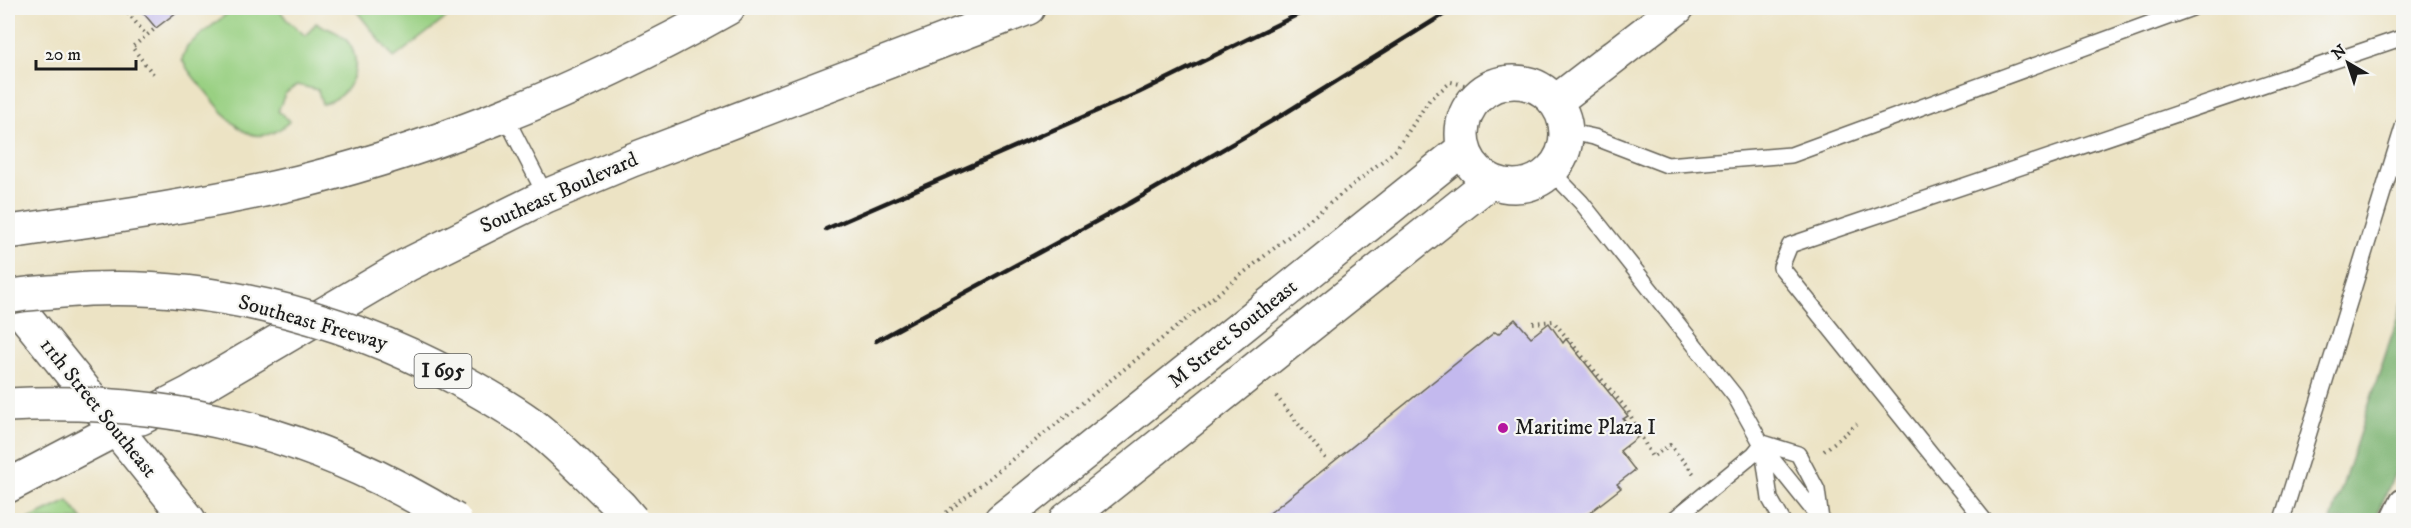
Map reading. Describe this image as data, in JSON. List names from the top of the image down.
{
  "streets": {
    "main road": [
      "Southeast Boulevard",
      "Southeast Freeway",
      "M Street Southeast",
      "I 695",
      "11th Street Southeast"
    ]
  },
  "crossings": [
    ["Southeast Boulevard", "11th Street Southeast"],
    ["Southeast Freeway", "11th Street Southeast"]
  ],
  "places": ["Maritime Plaza I"],
  "scale_bar": "20 m",
  "north": "top left"
}
